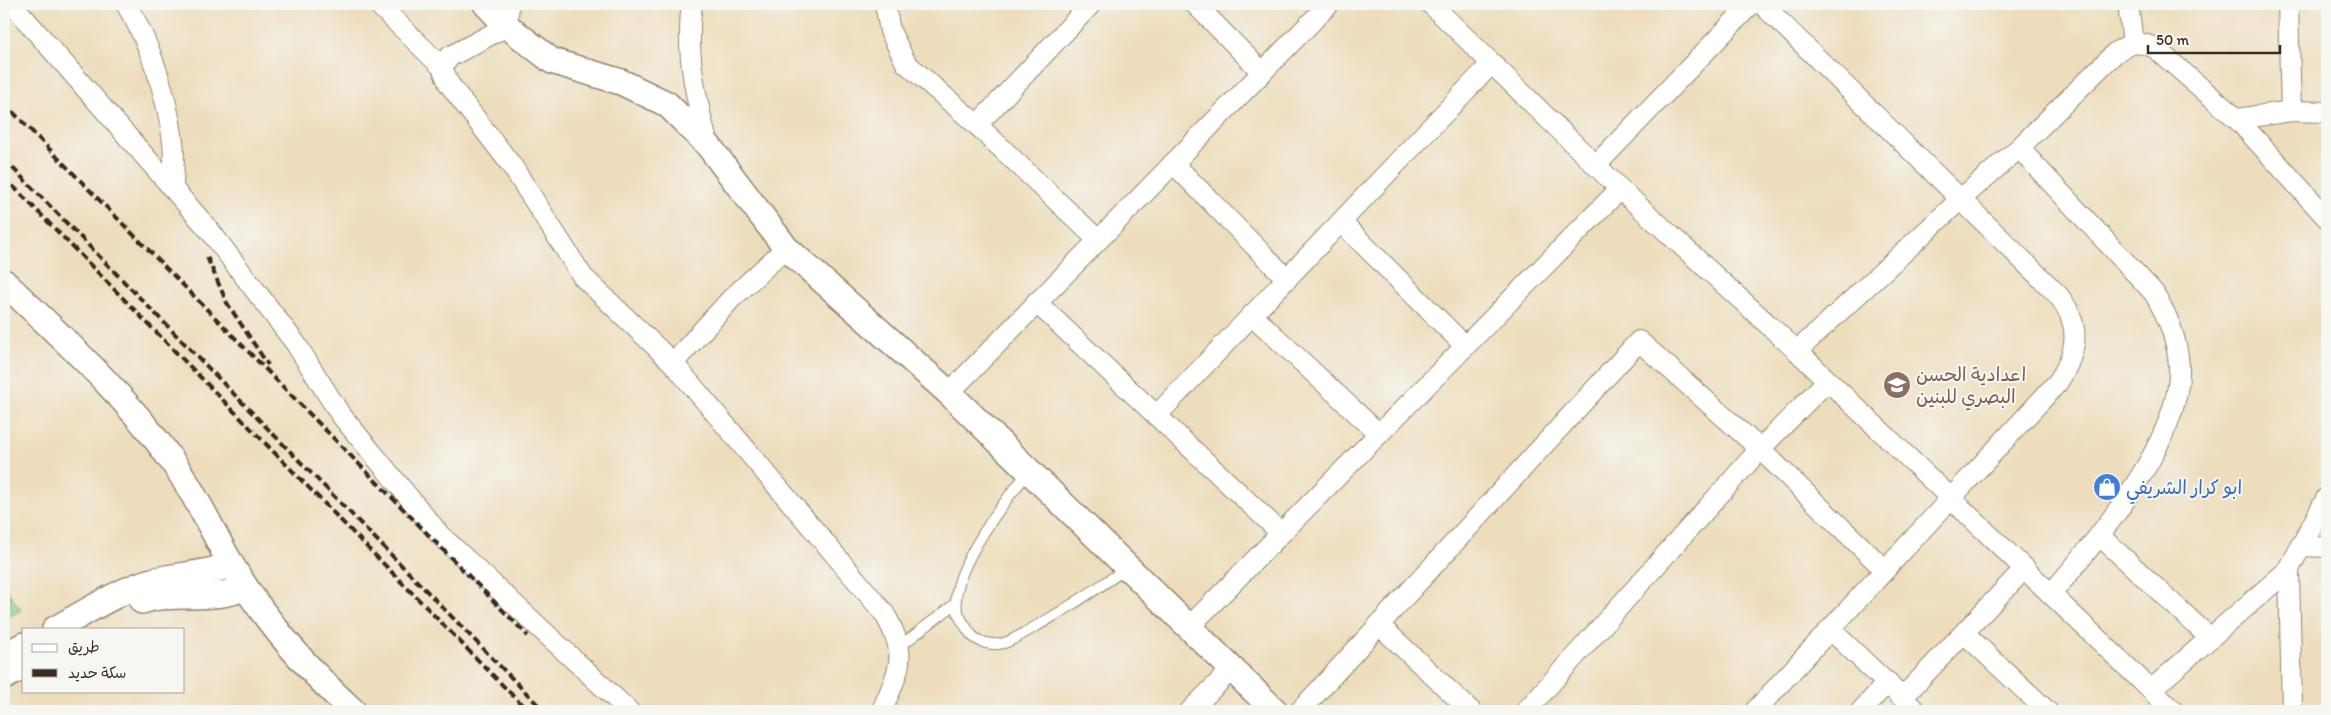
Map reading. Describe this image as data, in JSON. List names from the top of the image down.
{
  "places": {
    "school or university": ["اعدادية الحسن البصري للبنين"],
    "shop": ["ابو كرار الشريفي"]
  },
  "legend": ["طريق", "سكة حديد"],
  "scale_bar": "50 m"
}
